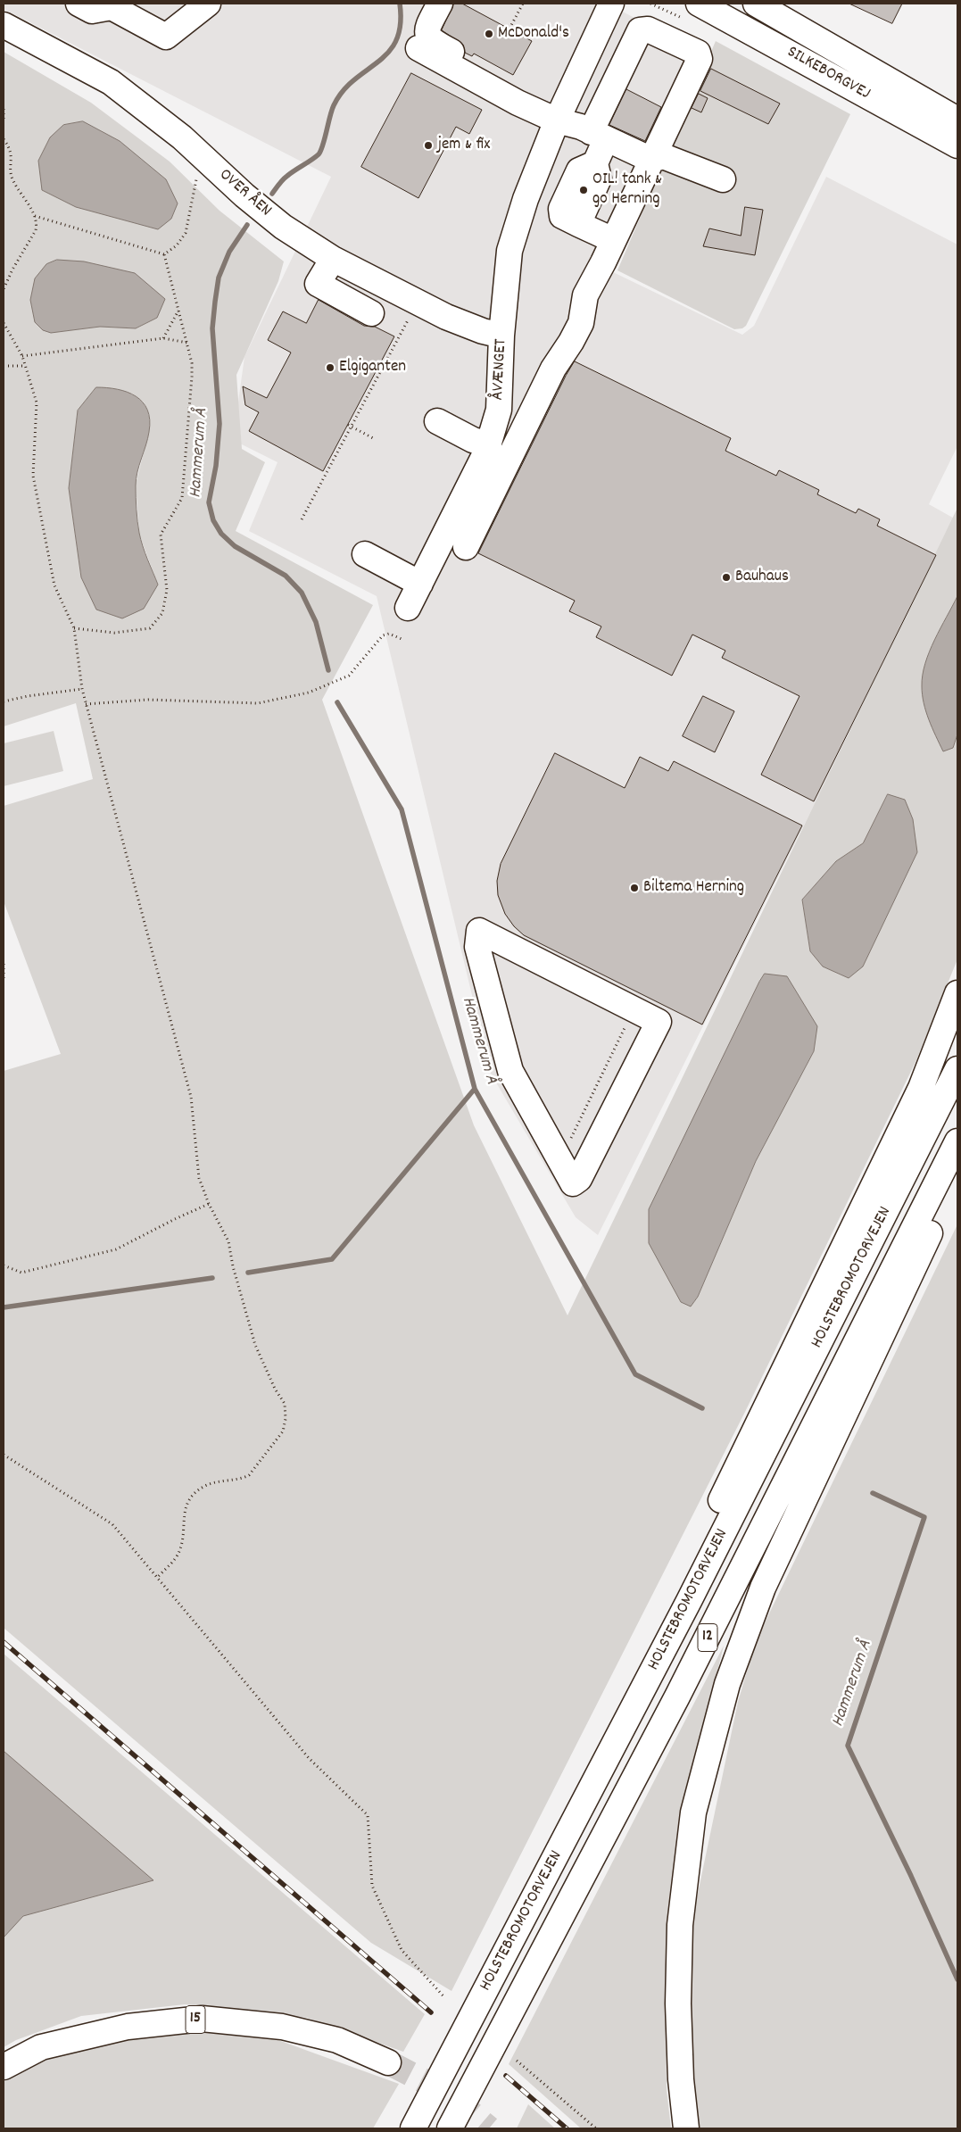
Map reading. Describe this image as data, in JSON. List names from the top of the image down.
{
  "streets": {
    "main road": [
      "SILKEBORGVEJ",
      "OVER ÅEN",
      "ÅVÆNGET",
      "HOLSTEBROMOTORVEJEN",
      "12",
      "15"
    ]
  },
  "crossings": [
    ["OVER ÅEN", "ÅVÆNGET"]
  ],
  "water": ["Hammerum Å"],
  "places": [
    "McDonald's",
    "jem & fix",
    "OIL! tank & go Herning",
    "Elgiganten",
    "Bauhaus",
    "Biltema Herning"
  ]
}
